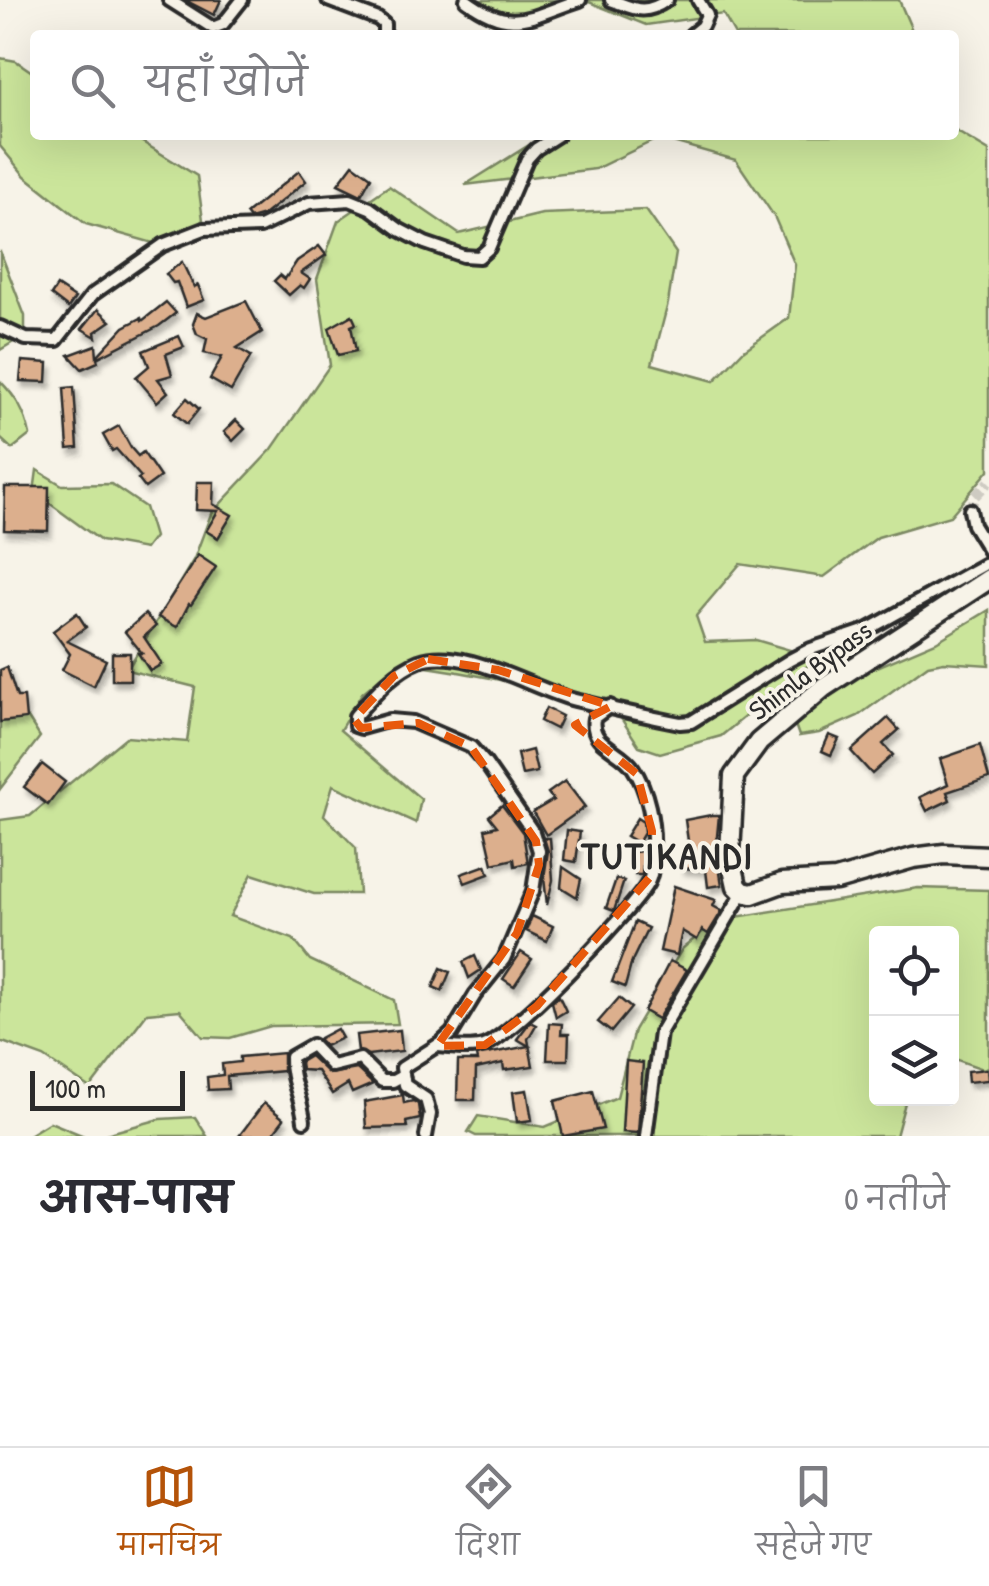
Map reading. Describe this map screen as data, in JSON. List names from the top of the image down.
{
  "streets": {
    "highway": ["Shimla Bypass"]
  },
  "districts": ["TUTIKANDI"],
  "scale_bar": "100 m",
  "page": {
    "search": "यहाँ खोजें",
    "scale": "100 m",
    "heading": ["आस-पास", "0 नतीजे"],
    "nav": ["मानचित्र", "दिशा", "सहेजे गए"]
  }
}
